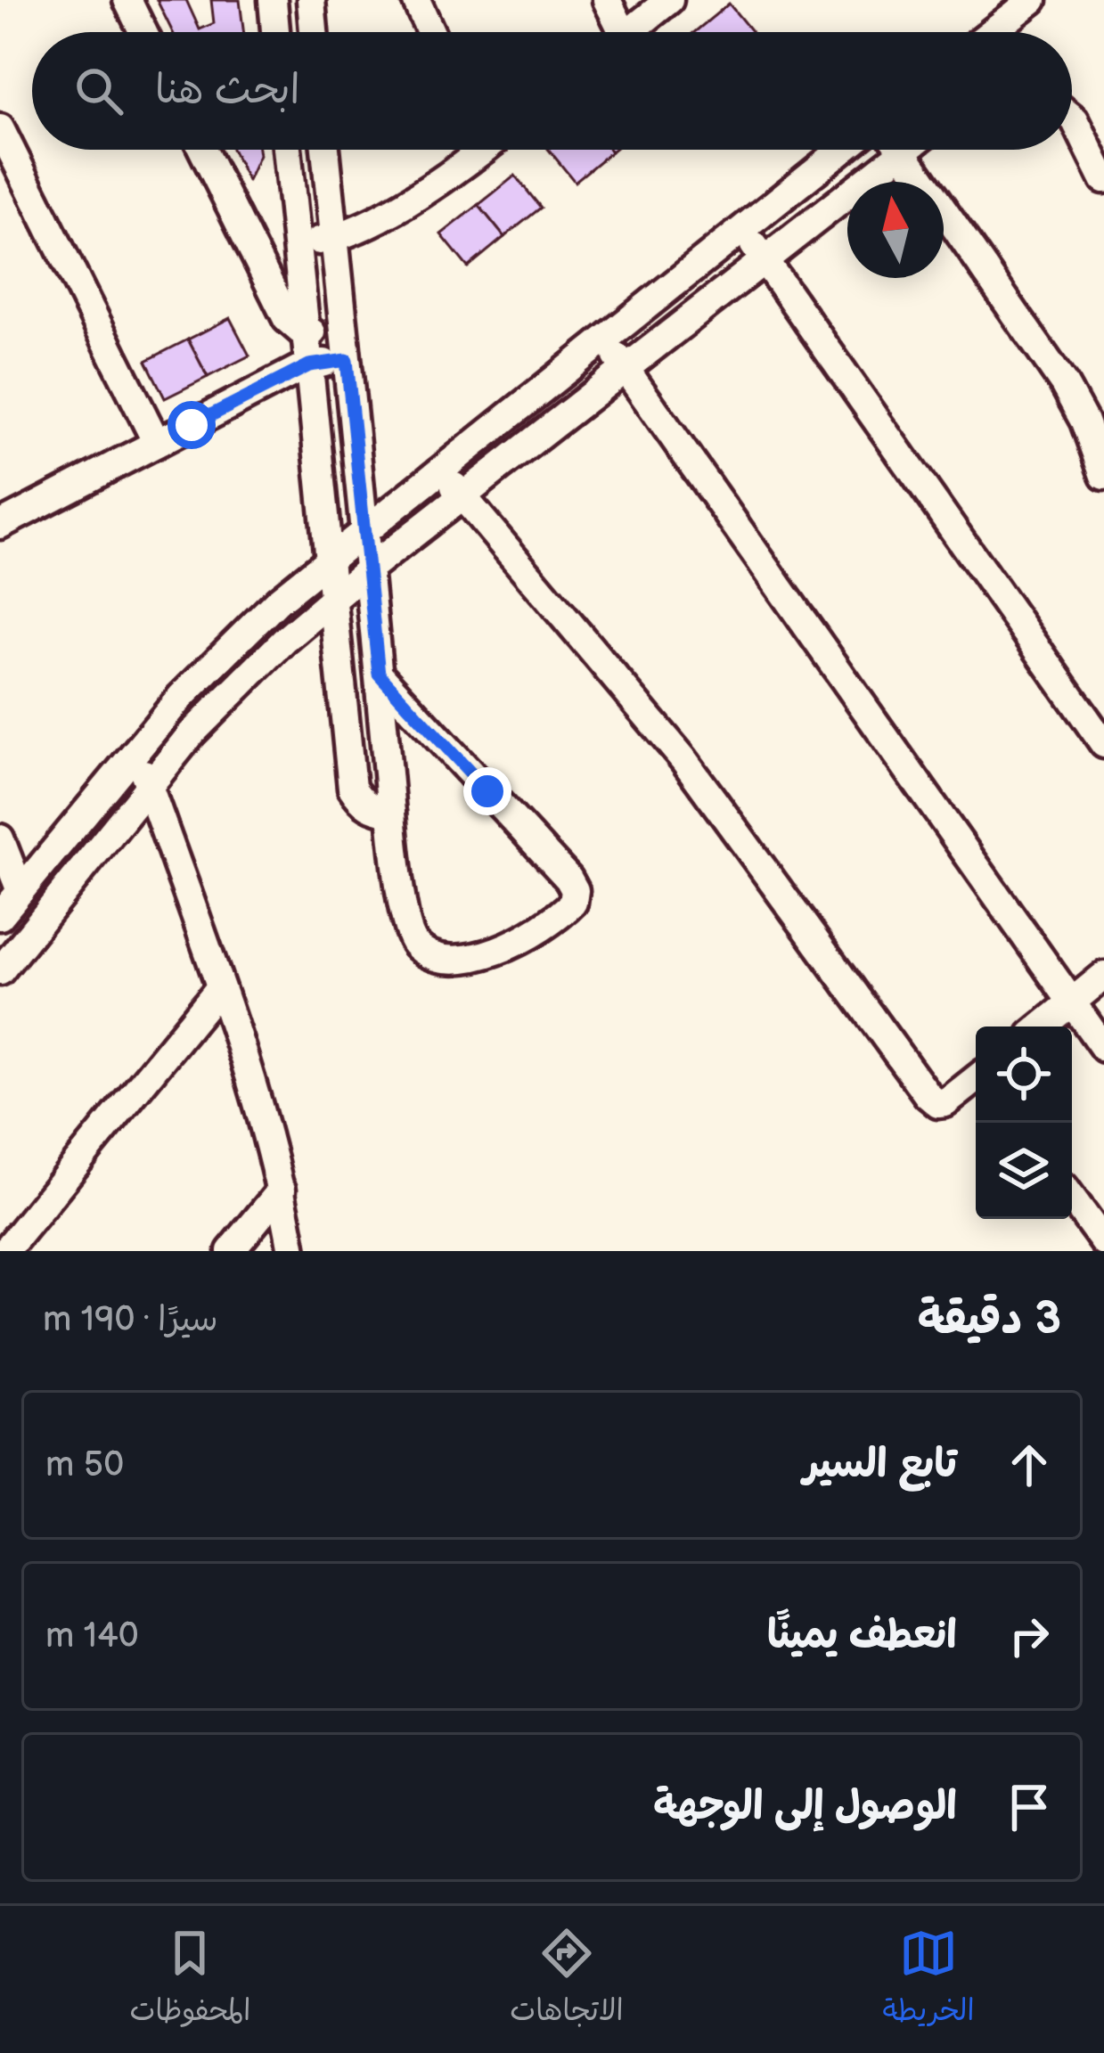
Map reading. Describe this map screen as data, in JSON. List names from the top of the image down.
{
  "north": "top",
  "page": {
    "search": "ابحث هنا",
    "heading": ["3 دقيقة", "سيرًا · 190 m"],
    "list": [
      ["تابع السير", "50 m"],
      ["انعطف يمينًا", "140 m"],
      "الوصول إلى الوجهة"
    ],
    "nav": ["الخريطة", "الاتجاهات", "المحفوظات"]
  }
}
